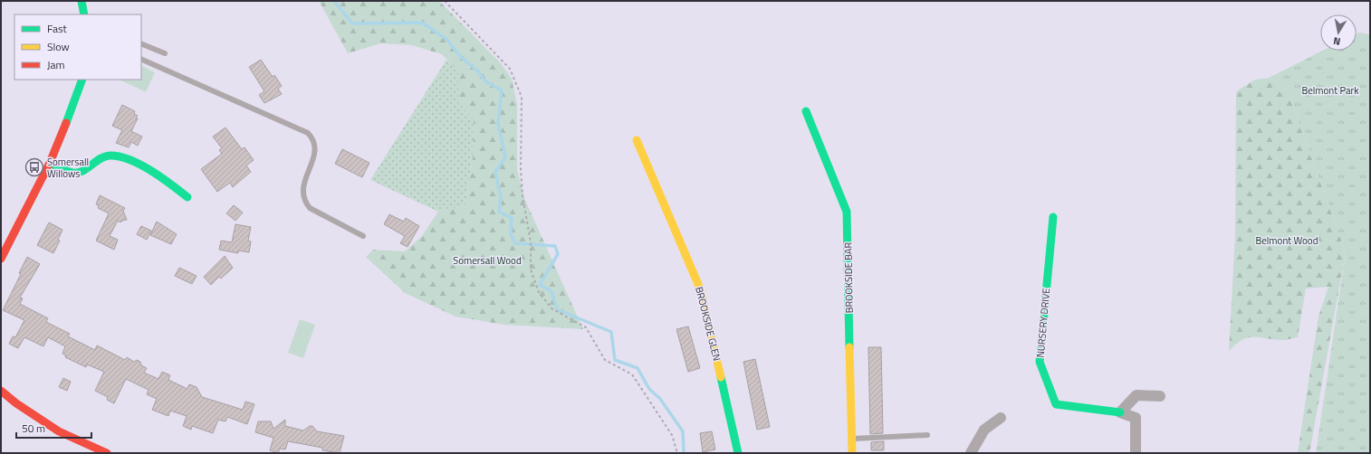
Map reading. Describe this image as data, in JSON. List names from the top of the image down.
{
  "streets": {
    "main road": ["BROOKSIDE BAR", "NURSERY DRIVE", "BROOKSIDE GLEN"]
  },
  "parks": ["Belmont Park", "Belmont Wood", "Somersall Wood"],
  "places": {
    "bus stop": ["Somersall Willows"]
  },
  "legend": ["Fast", "Slow", "Jam"],
  "scale_bar": "50 m",
  "north": "bottom"
}
